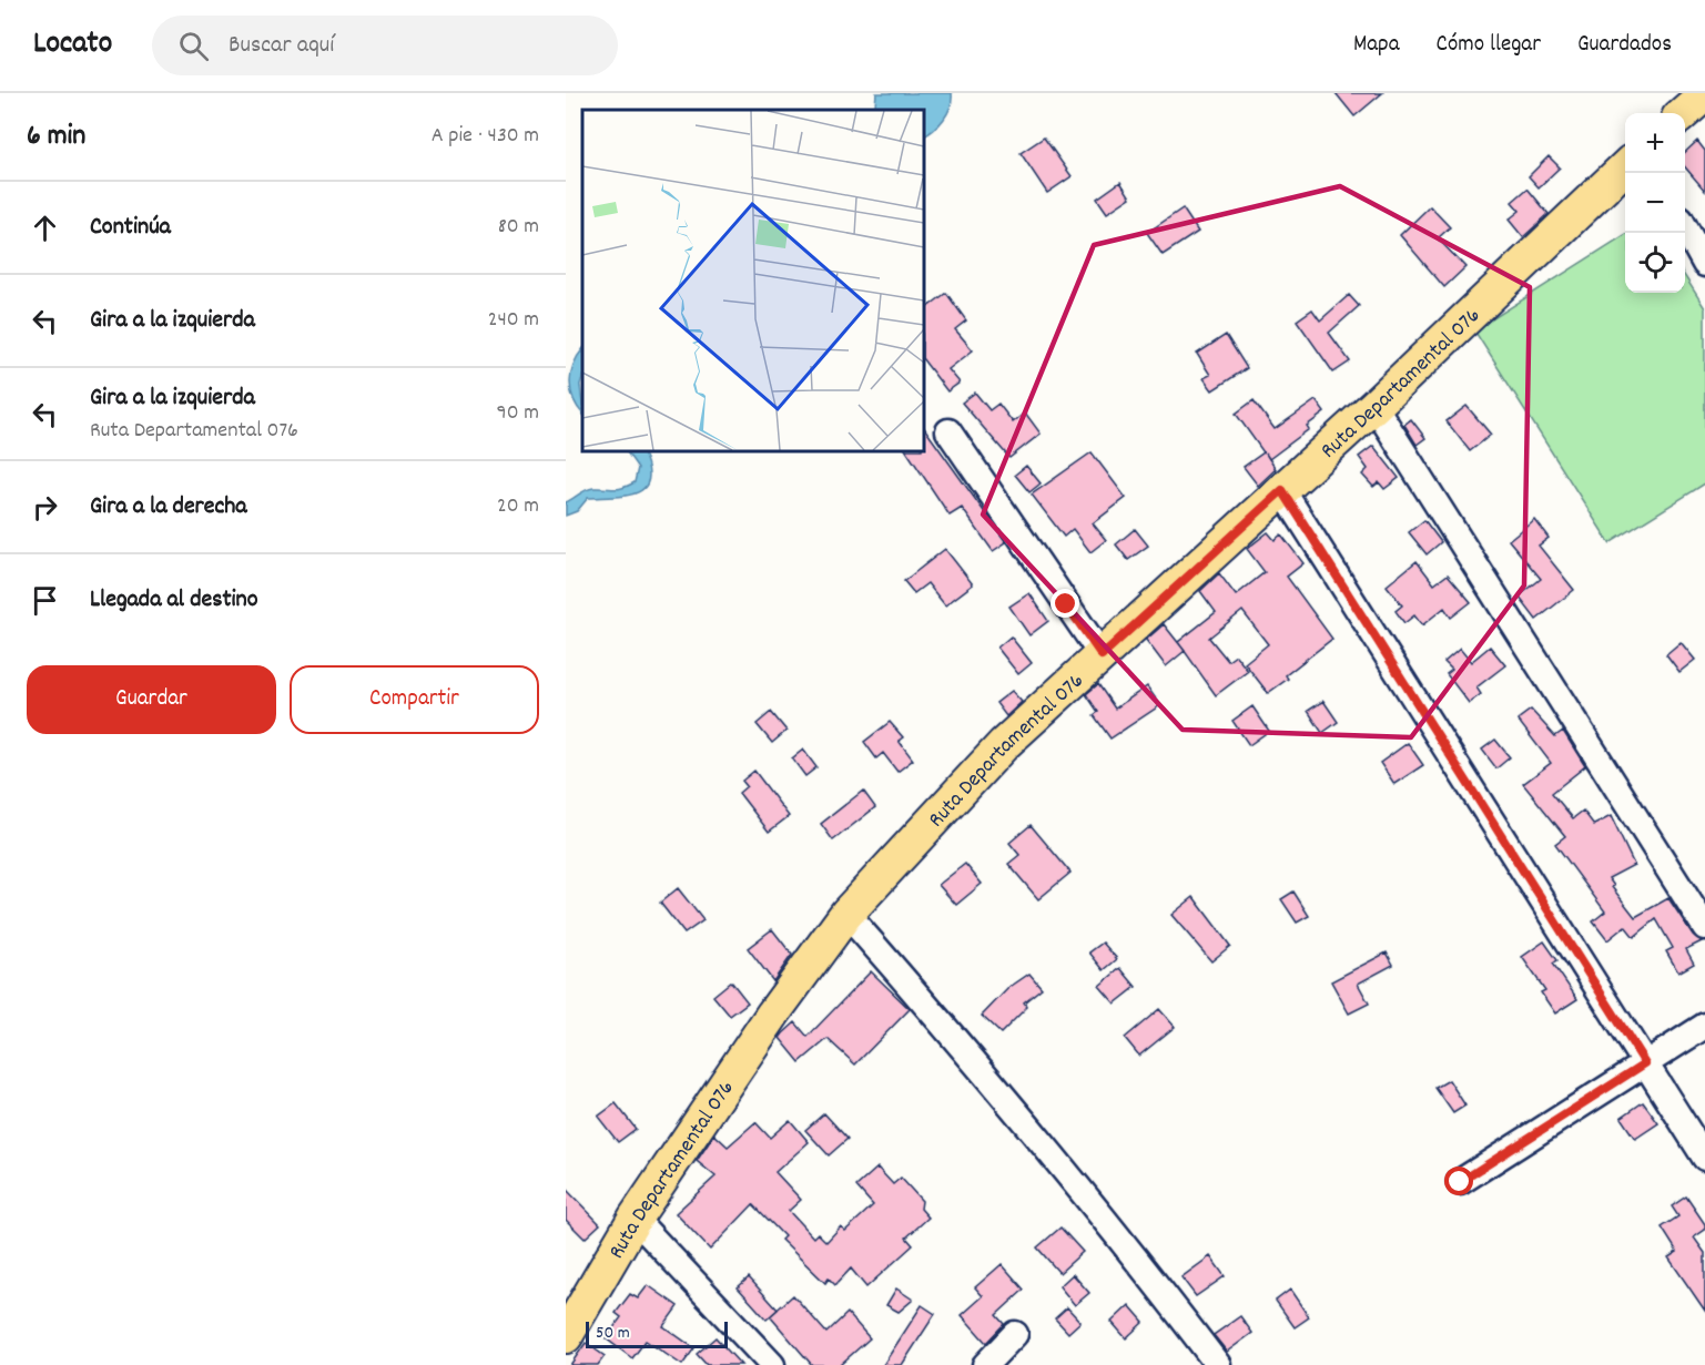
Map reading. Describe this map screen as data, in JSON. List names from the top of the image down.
{
  "streets": {
    "main road": ["Ruta Departamental 076"]
  },
  "scale_bar": "50 m",
  "page": {
    "header": "Locato",
    "search": "Buscar aquí",
    "nav": ["Mapa", "Cómo llegar", "Guardados"],
    "heading": ["6 min", "A pie · 430 m"],
    "map_buttons": ["+", "−"],
    "list": [
      ["Continúa", "80 m"],
      ["Gira a la izquierda", "240 m"],
      ["Gira a la izquierda", "Ruta Departamental 076", "90 m"],
      ["Gira a la derecha", "20 m"],
      "Llegada al destino"
    ],
    "buttons": ["Guardar", "Compartir"],
    "scale": "50 m"
  }
}
